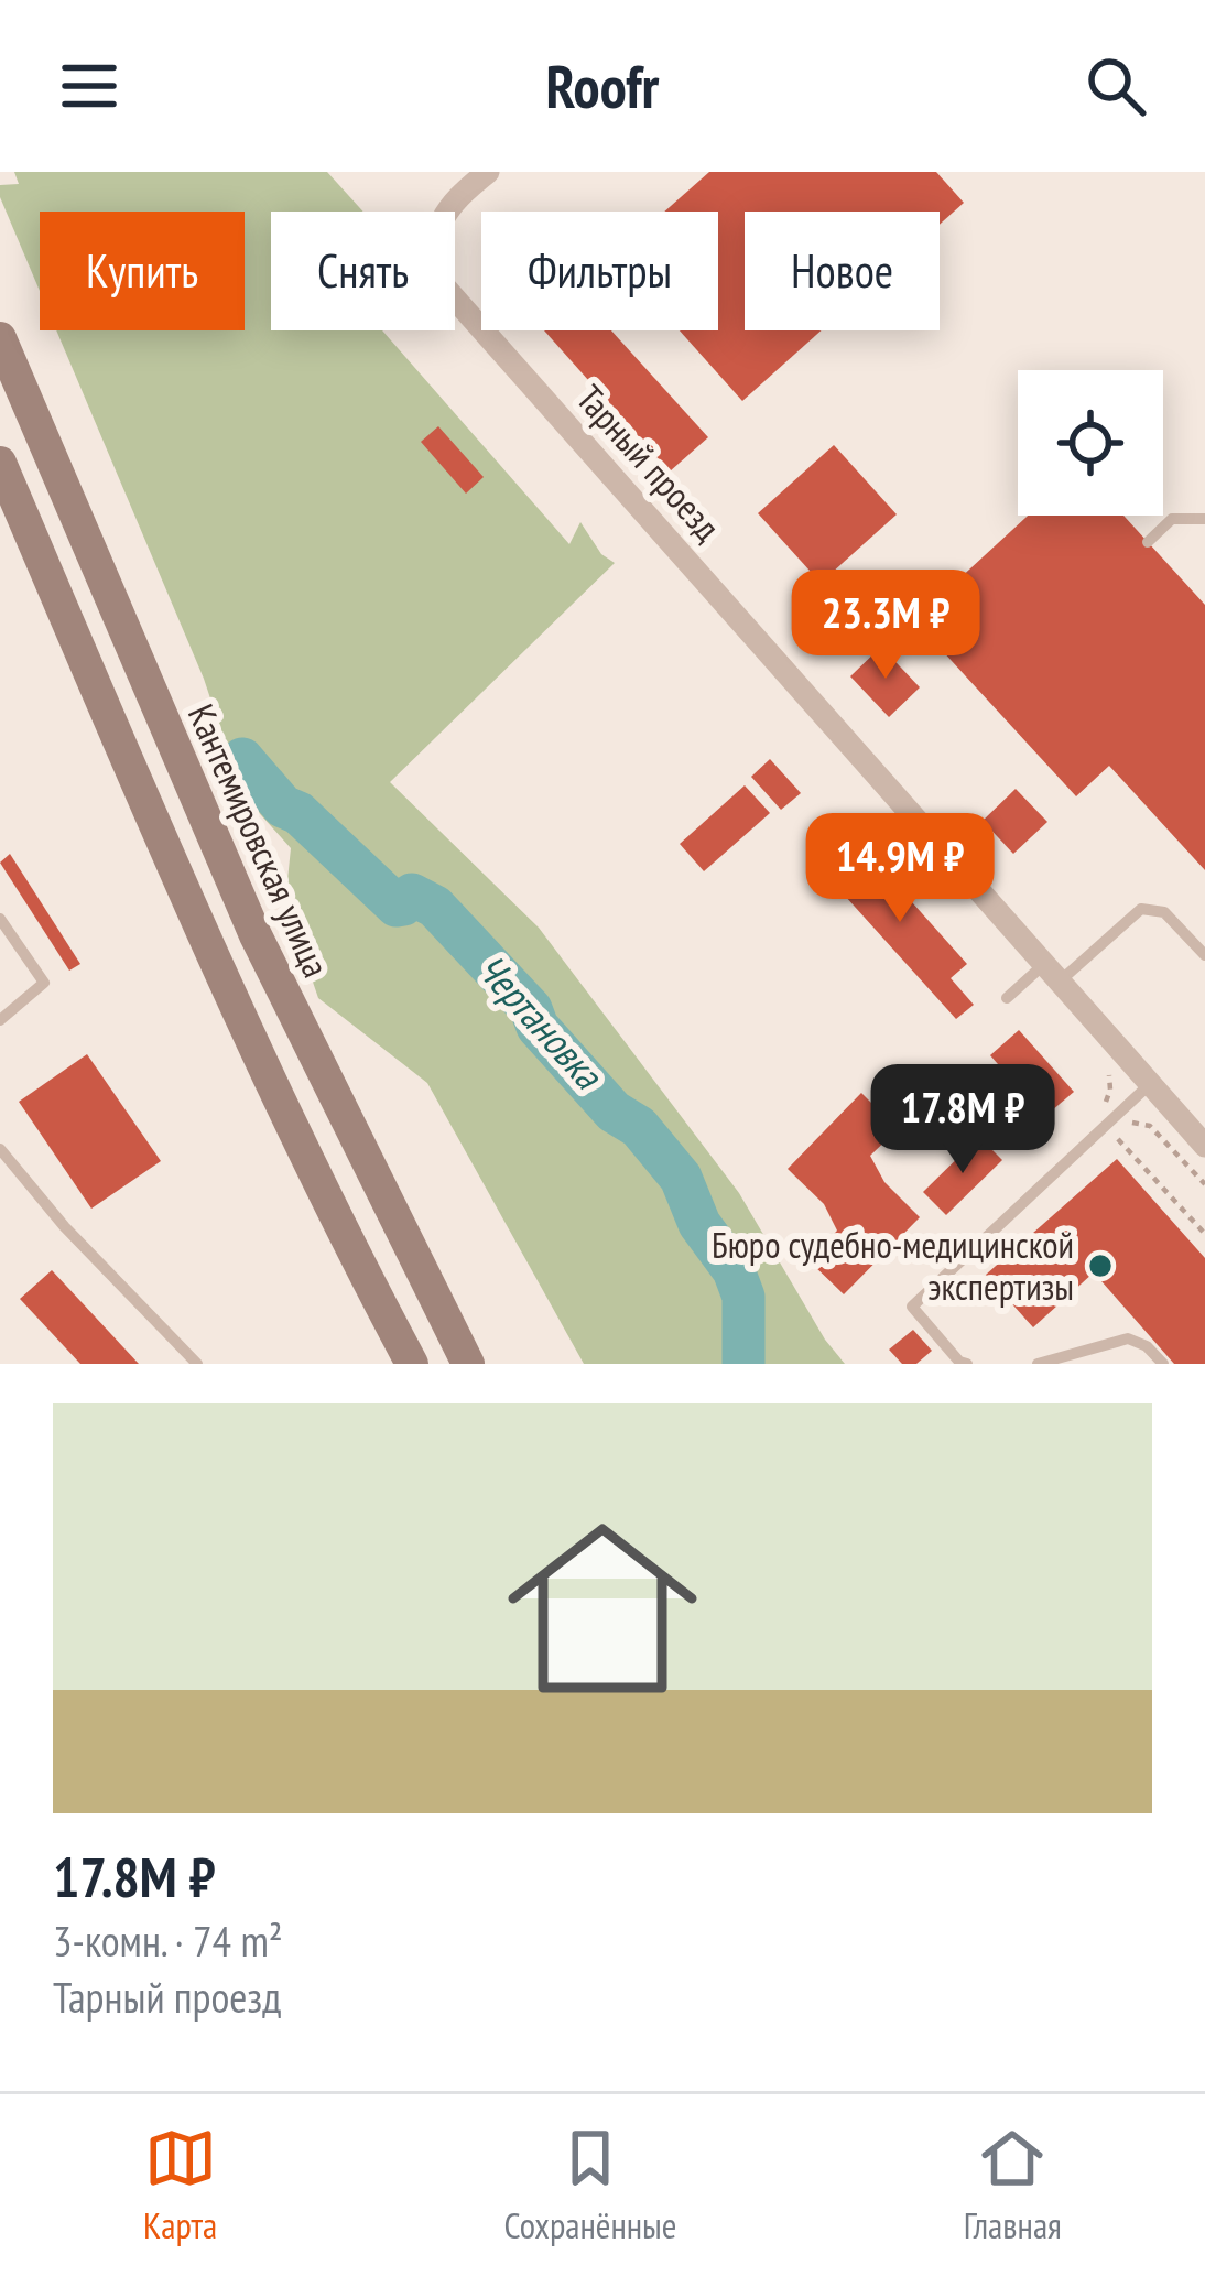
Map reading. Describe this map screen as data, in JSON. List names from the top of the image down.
{
  "streets": {
    "main road": ["Кантемировская улица"],
    "street": ["Тарный проезд"]
  },
  "water": ["Чертановка"],
  "places": ["Бюро судебно-медицинской экспертизы"],
  "page": {
    "header": "Roofr",
    "chip": [
      "Купить",
      "Снять",
      "Фильтры",
      "Новое"
    ],
    "price": ["23.3M ₽", "14.9M ₽", "17.8M ₽"],
    "list": [
      {
        "name": "17.8M ₽",
        "note": "3-комн. · 74 m² · Тарный проезд"
      }
    ],
    "tabs": ["Карта", "Сохранённые", "Главная"]
  }
}
